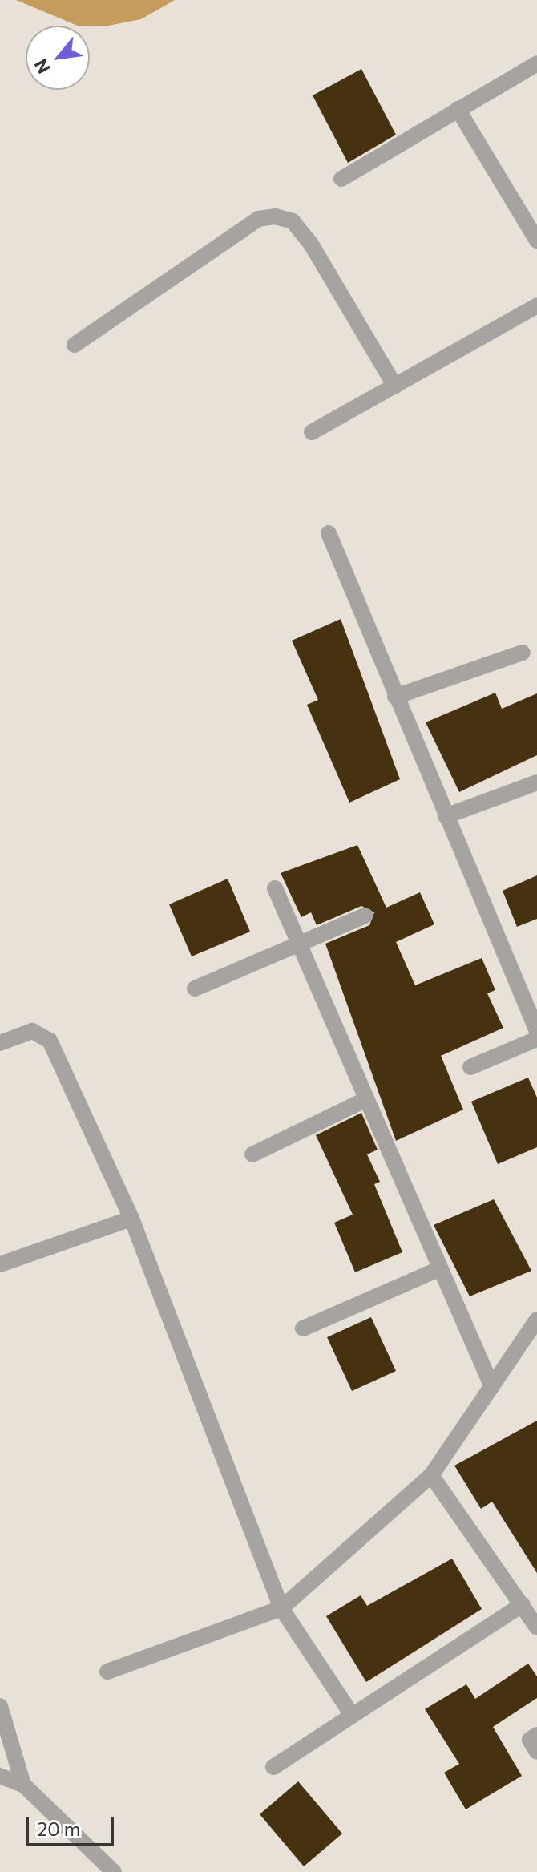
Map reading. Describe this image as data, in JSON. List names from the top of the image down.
{
  "scale_bar": "20 m",
  "north": "bottom left"
}
